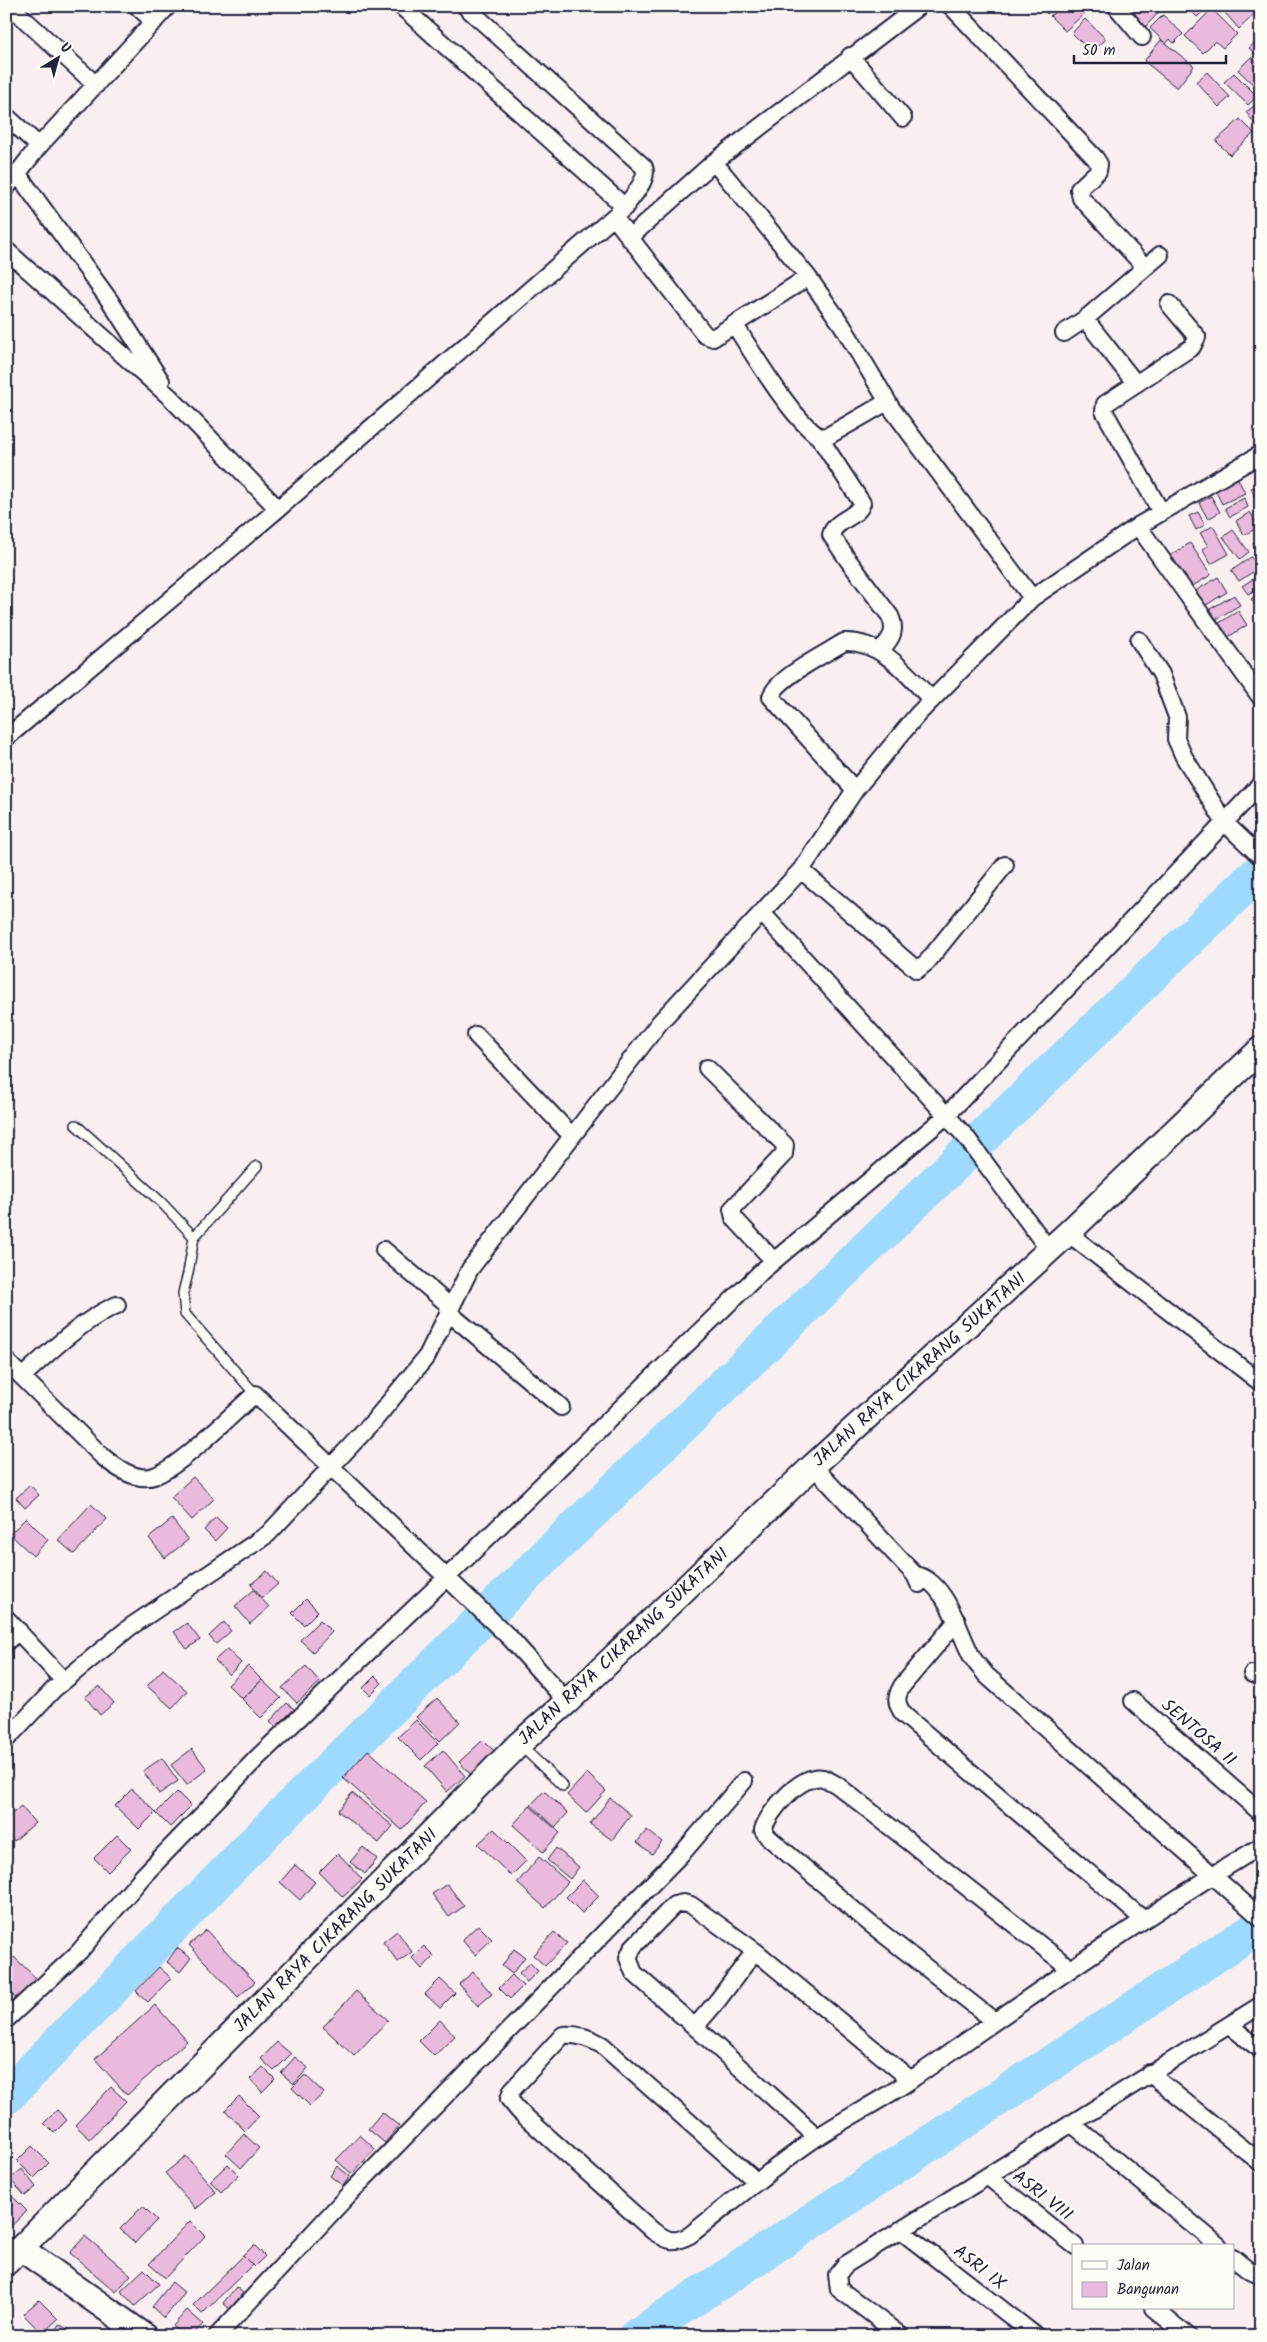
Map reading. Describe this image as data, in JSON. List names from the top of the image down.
{
  "streets": {
    "main road": ["JALAN RAYA CIKARANG SUKATANI"],
    "street": ["SENTOSA II", "ASRI VIII", "ASRI IX"]
  },
  "legend": ["Jalan", "Bangunan"],
  "scale_bar": "50 m",
  "north": "top right"
}
